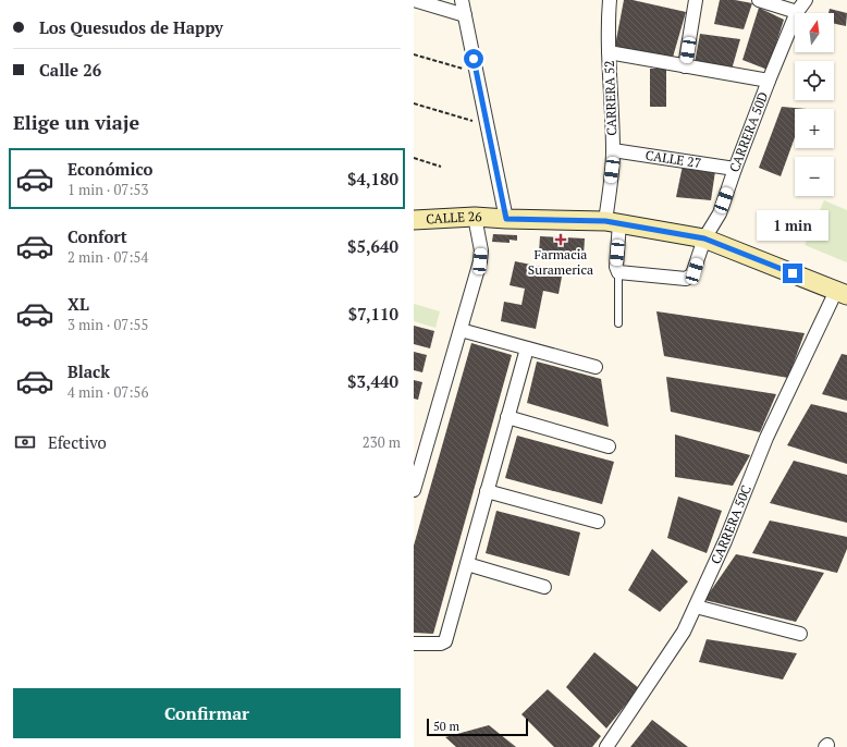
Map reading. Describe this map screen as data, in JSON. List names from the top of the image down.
{
  "streets": {
    "street": [
      "CARRERA 52",
      "CARRERA 50D",
      "CALLE 27",
      "CALLE 26",
      "CARRERA 50C"
    ]
  },
  "crossings": [
    ["CARRERA 52", "CARRERA 50D"],
    ["CARRERA 52", "CALLE 27"],
    ["CARRERA 52", "CALLE 26"],
    ["CARRERA 50D", "CALLE 27"],
    ["CARRERA 50D", "CALLE 26"],
    ["CALLE 26", "CARRERA 50C"]
  ],
  "places": {
    "health": ["Farmacia Suramerica"]
  },
  "scale_bar": "50 m",
  "north": "top",
  "page": {
    "banner": ["Los Quesudos de Happy", "Calle 26"],
    "map_buttons": ["+", "−"],
    "heading": "Elige un viaje",
    "list": [
      {
        "name": "Económico",
        "note": "1 min · 07:53",
        "value": "$4,180"
      },
      {
        "name": "Confort",
        "note": "2 min · 07:54",
        "value": "$5,640"
      },
      {
        "name": "XL",
        "note": "3 min · 07:55",
        "value": "$7,110"
      },
      {
        "name": "Black",
        "note": "4 min · 07:56",
        "value": "$3,440"
      }
    ],
    "bubble": "1 min",
    "pay": ["Efectivo", "230 m"],
    "buttons": "Confirmar",
    "scale": "50 m"
  }
}
